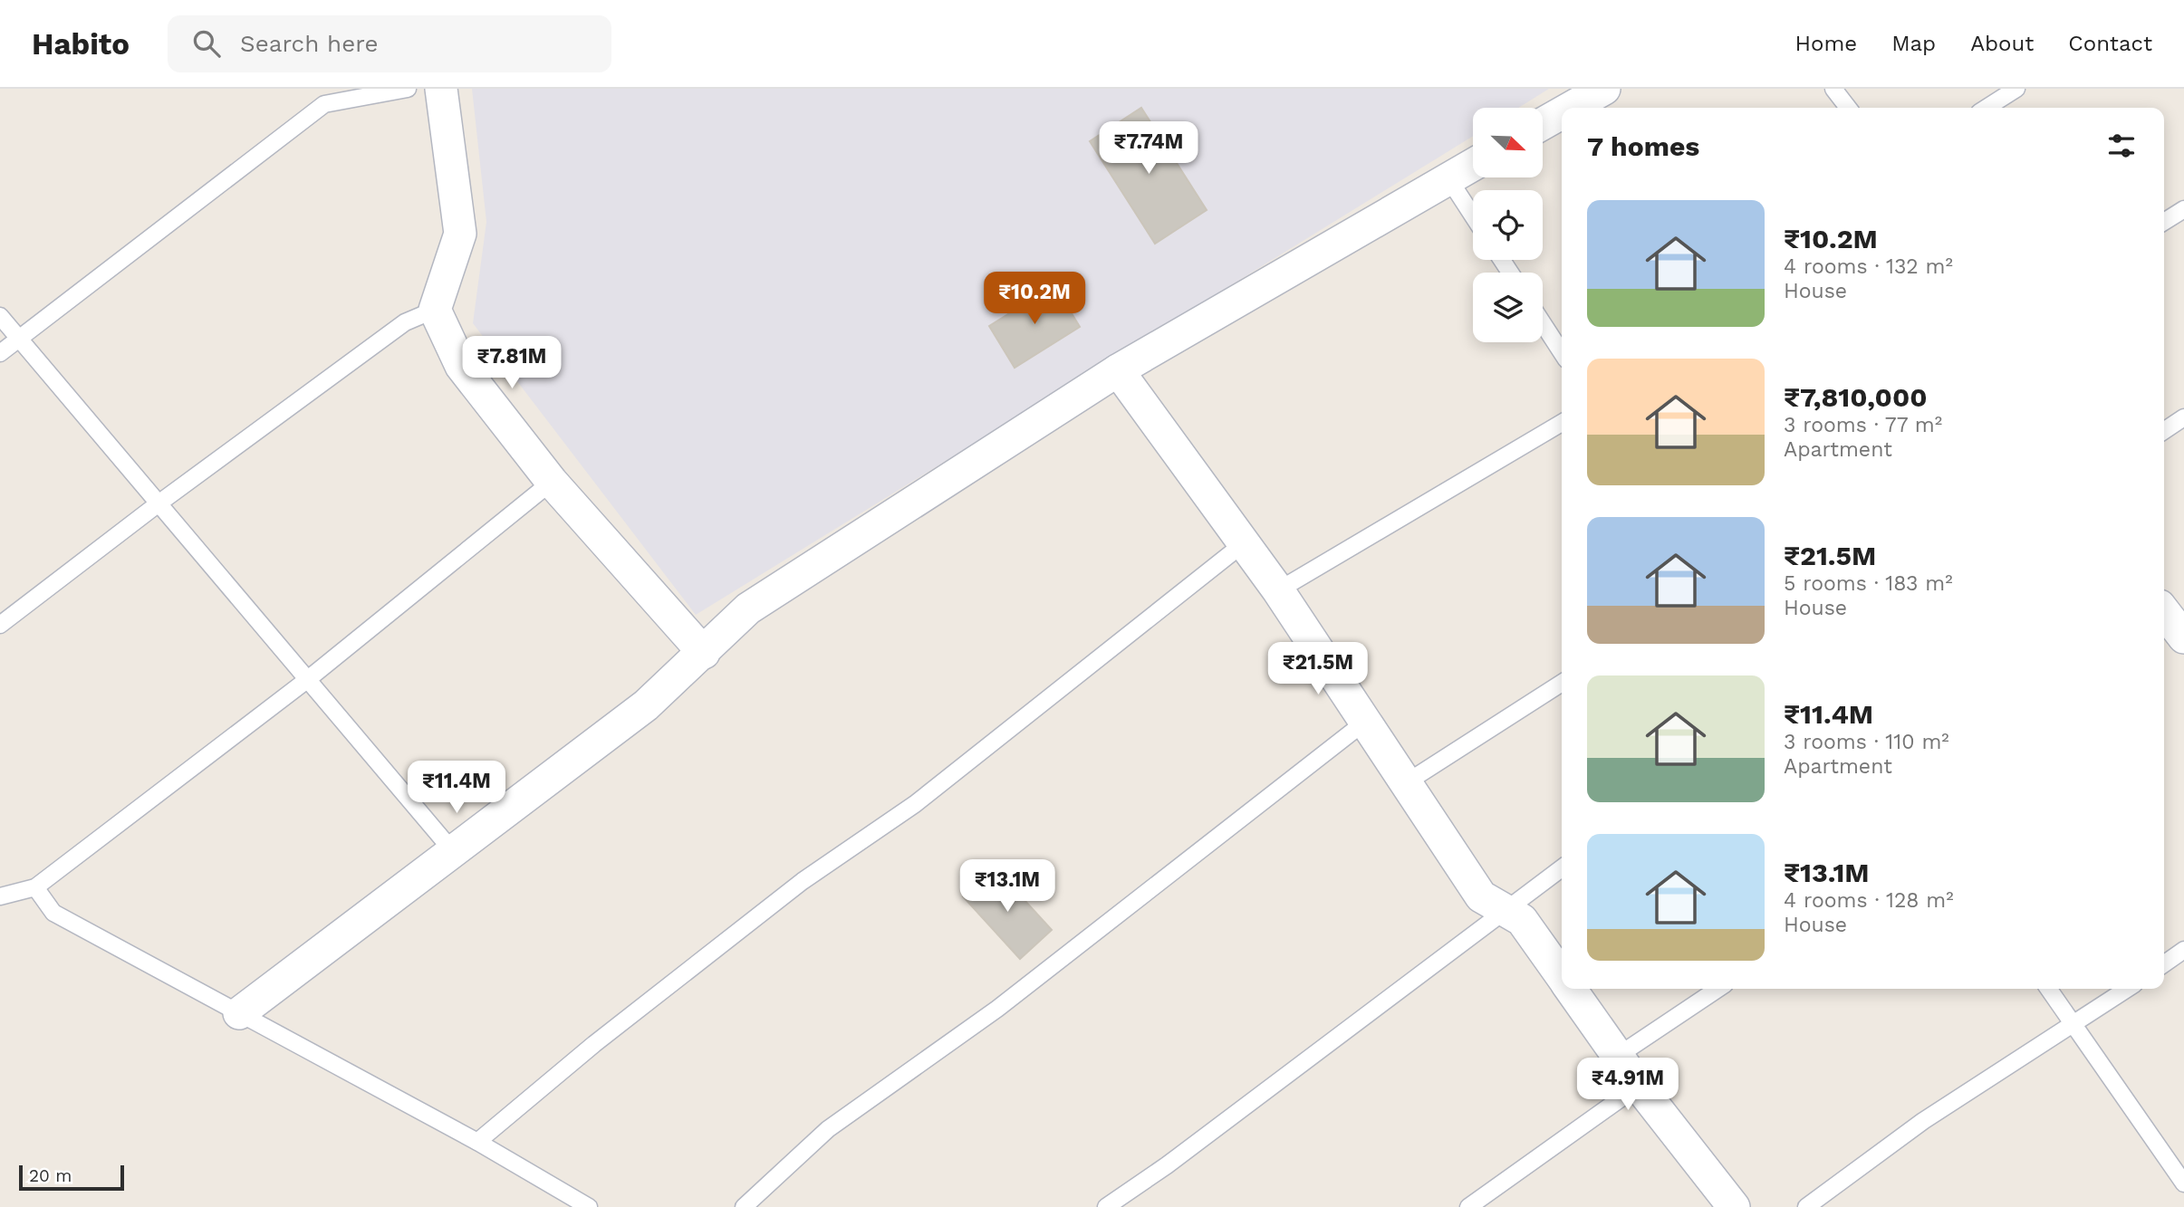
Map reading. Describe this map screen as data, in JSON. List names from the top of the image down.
{
  "scale_bar": "20 m",
  "north": "bottom right",
  "page": {
    "header": "Habito",
    "search": "Search here",
    "nav": [
      "Home",
      "Map",
      "About",
      "Contact"
    ],
    "heading": "7 homes",
    "price": [
      "₹7.74M",
      "₹10.2M",
      "₹7.81M",
      "₹21.5M",
      "₹11.4M",
      "₹13.1M",
      "₹4.91M"
    ],
    "list": [
      {
        "name": "₹10.2M",
        "note": "4 rooms · 132 m² · House"
      },
      {
        "name": "₹7,810,000",
        "note": "3 rooms · 77 m² · Apartment"
      },
      {
        "name": "₹21.5M",
        "note": "5 rooms · 183 m² · House"
      },
      {
        "name": "₹11.4M",
        "note": "3 rooms · 110 m² · Apartment"
      },
      {
        "name": "₹13.1M",
        "note": "4 rooms · 128 m² · House"
      }
    ],
    "scale": "20 m"
  }
}
